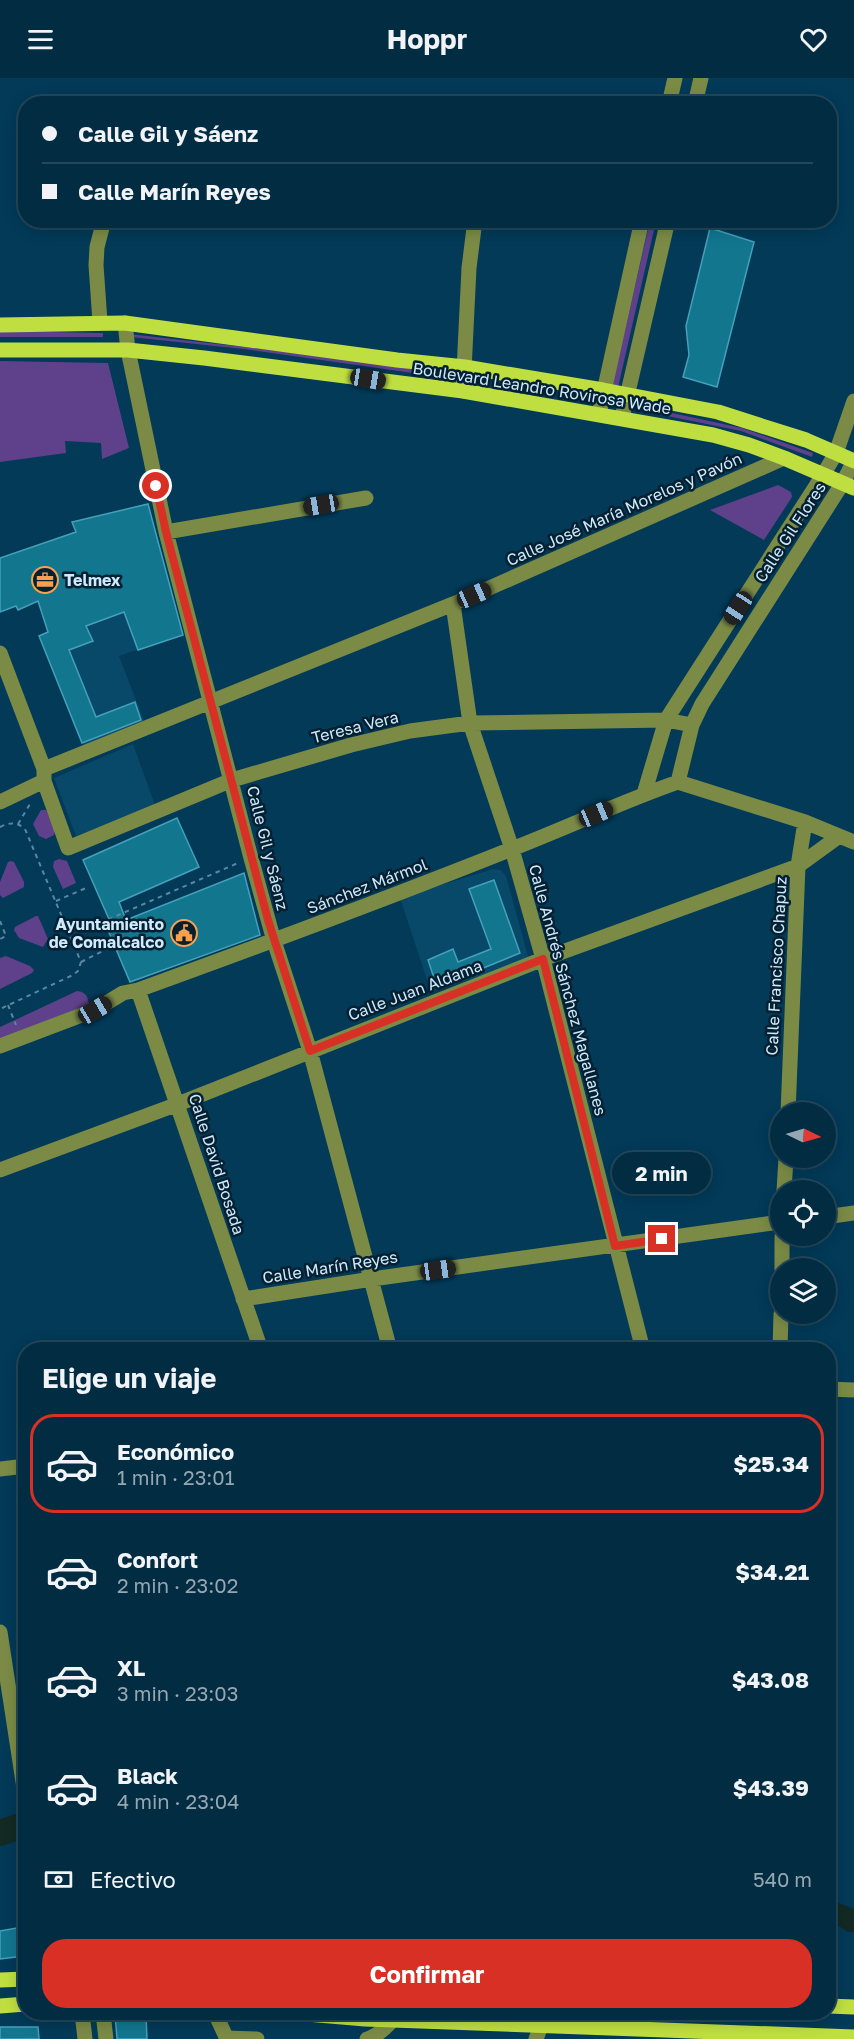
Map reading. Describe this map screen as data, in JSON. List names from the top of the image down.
{
  "streets": {
    "main road": ["Boulevard Leandro Rovirosa Wade"],
    "street": [
      "Calle José María Morelos y Pavón",
      "Calle Gil Flores",
      "Teresa Vera",
      "Calle Gil y Sáenz",
      "Sánchez Mármol",
      "Calle Francisco Chapuz",
      "Calle Juan Aldama",
      "Calle Andrés Sánchez Magallanes",
      "Calle David Bosada",
      "Calle Marín Reyes"
    ]
  },
  "crossings": [
    ["Boulevard Leandro Rovirosa Wade", "Calle José María Morelos y Pavón"],
    ["Boulevard Leandro Rovirosa Wade", "Calle Gil Flores"],
    ["Boulevard Leandro Rovirosa Wade", "Calle Gil y Sáenz"],
    ["Calle José María Morelos y Pavón", "Teresa Vera"],
    ["Calle José María Morelos y Pavón", "Calle Gil y Sáenz"],
    ["Calle José María Morelos y Pavón", "Calle Andrés Sánchez Magallanes"],
    ["Calle Gil Flores", "Teresa Vera"],
    ["Calle Gil Flores", "Sánchez Mármol"],
    ["Teresa Vera", "Calle Gil y Sáenz"],
    ["Teresa Vera", "Calle Andrés Sánchez Magallanes"],
    ["Calle Gil y Sáenz", "Sánchez Mármol"],
    ["Calle Gil y Sáenz", "Calle Juan Aldama"],
    ["Calle Gil y Sáenz", "Calle Marín Reyes"],
    ["Sánchez Mármol", "Calle Andrés Sánchez Magallanes"],
    ["Sánchez Mármol", "Calle David Bosada"],
    ["Calle Francisco Chapuz", "Calle Juan Aldama"],
    ["Calle Juan Aldama", "Calle Andrés Sánchez Magallanes"],
    ["Calle Juan Aldama", "Calle David Bosada"],
    ["Calle Andrés Sánchez Magallanes", "Calle Marín Reyes"],
    ["Calle David Bosada", "Calle Marín Reyes"]
  ],
  "places": {
    "office": ["Telmex"],
    "public building": ["Ayuntamiento de Comalcalco"]
  },
  "north": "right",
  "page": {
    "header": "Hoppr",
    "banner": ["Calle Gil y Sáenz", "Calle Marín Reyes"],
    "bubble": "2 min",
    "heading": "Elige un viaje",
    "list": [
      {
        "name": "Económico",
        "note": "1 min · 23:01",
        "value": "$25.34"
      },
      {
        "name": "Confort",
        "note": "2 min · 23:02",
        "value": "$34.21"
      },
      {
        "name": "XL",
        "note": "3 min · 23:03",
        "value": "$43.08"
      },
      {
        "name": "Black",
        "note": "4 min · 23:04",
        "value": "$43.39"
      }
    ],
    "pay": ["Efectivo", "540 m"],
    "buttons": "Confirmar"
  }
}
